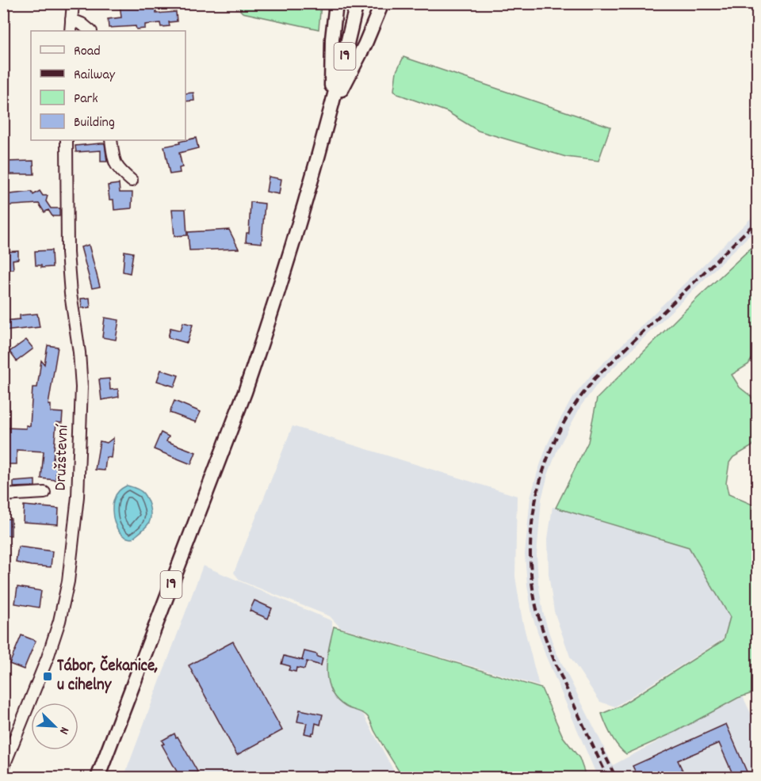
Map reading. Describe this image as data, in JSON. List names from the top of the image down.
{
  "streets": {
    "main road": ["19"],
    "street": ["Družstevní"]
  },
  "places": {
    "transit": ["Tábor, Čekanice, u cihelny"]
  },
  "legend": [
    "Road",
    "Railway",
    "Park",
    "Building"
  ],
  "north": "bottom right"
}
